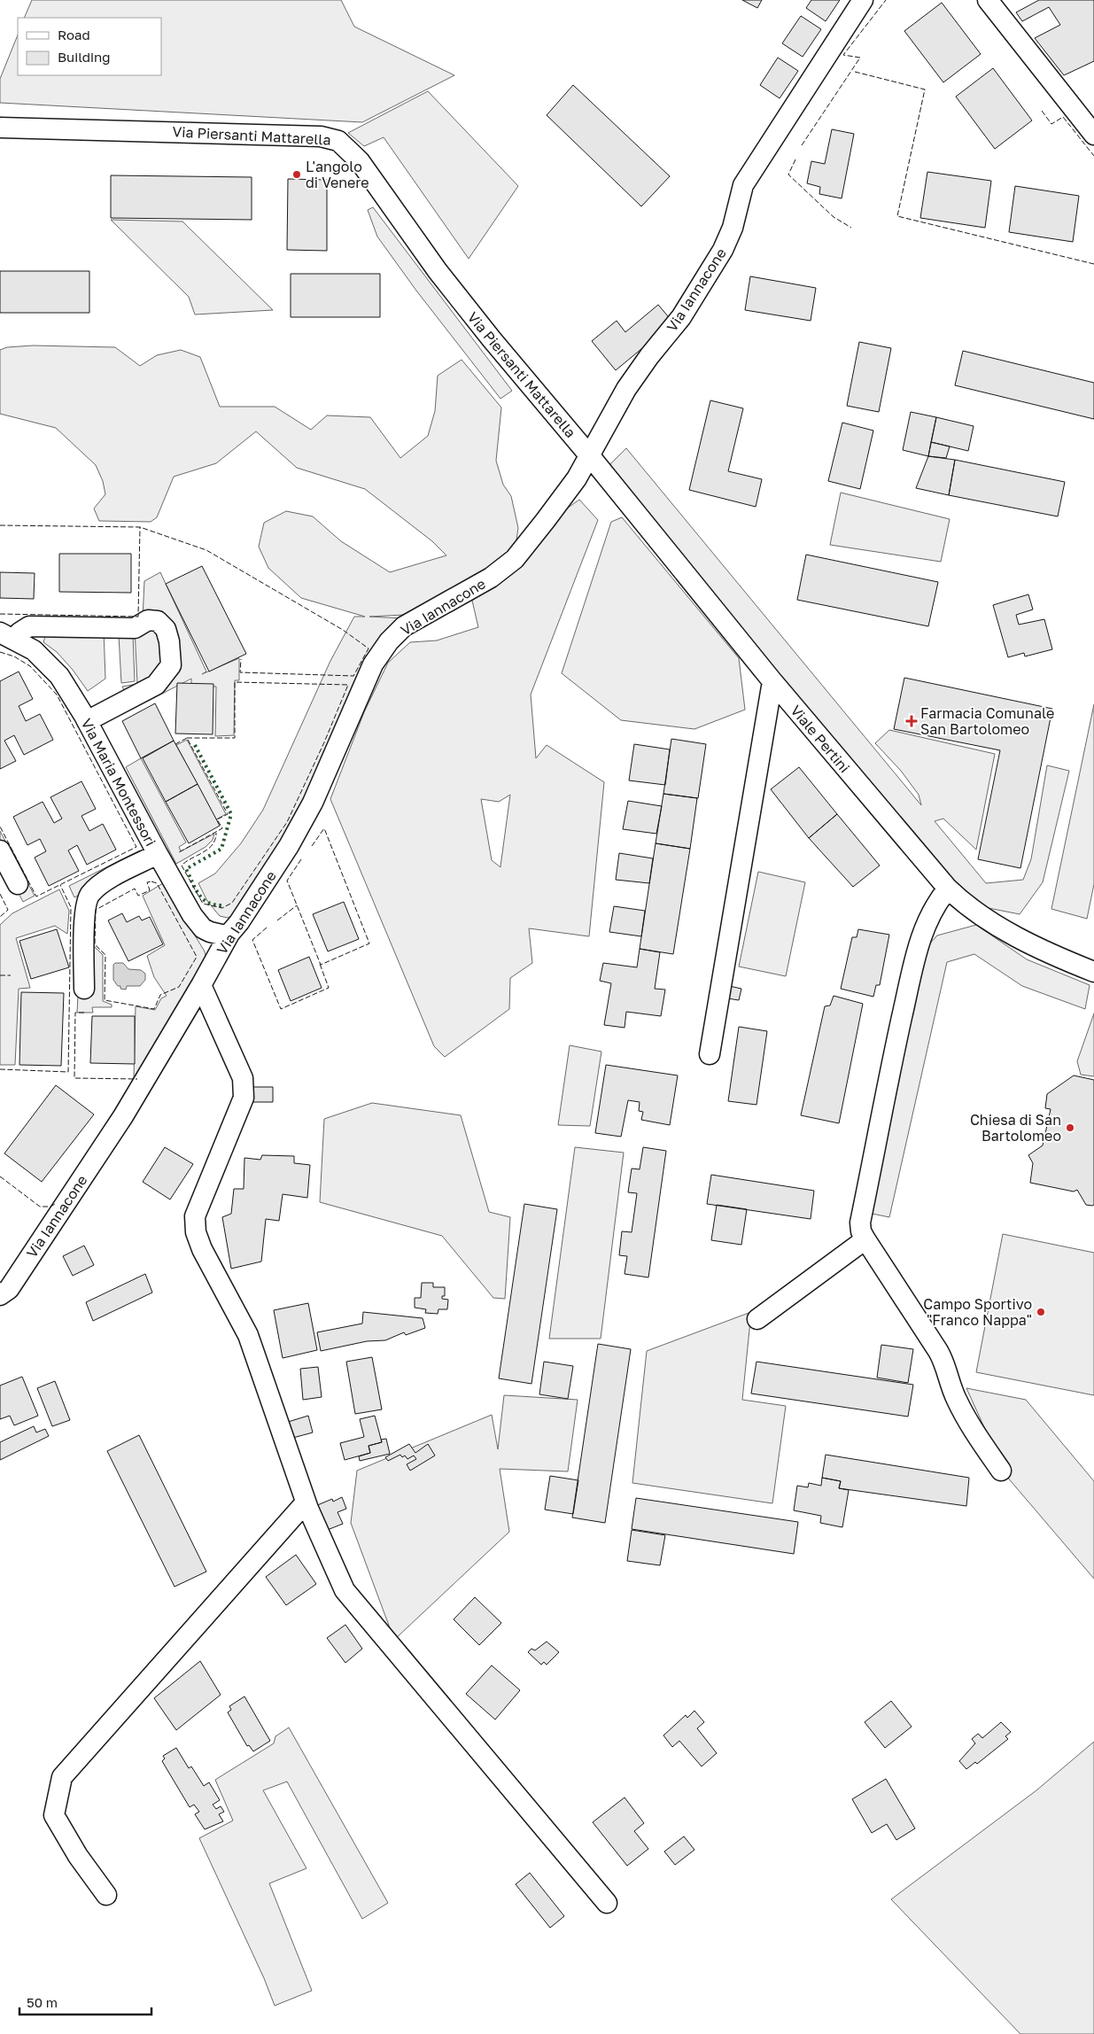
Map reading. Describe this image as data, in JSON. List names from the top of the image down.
{
  "streets": {
    "street": [
      "Via Piersanti Mattarella",
      "Via Iannacone",
      "Viale Pertini",
      "Via Maria Montessori"
    ]
  },
  "crossings": [
    ["Via Piersanti Mattarella", "Via Iannacone"],
    ["Via Piersanti Mattarella", "Viale Pertini"],
    ["Via Iannacone", "Viale Pertini"],
    ["Via Iannacone", "Via Maria Montessori"]
  ],
  "places": {
    "other": ["L'angolo di Venere", "Chiesa di San Bartolomeo", "Campo Sportivo \"Franco Nappa\""],
    "health": ["Farmacia Comunale San Bartolomeo"]
  },
  "legend": ["Road", "Building"],
  "scale_bar": "50 m"
}
